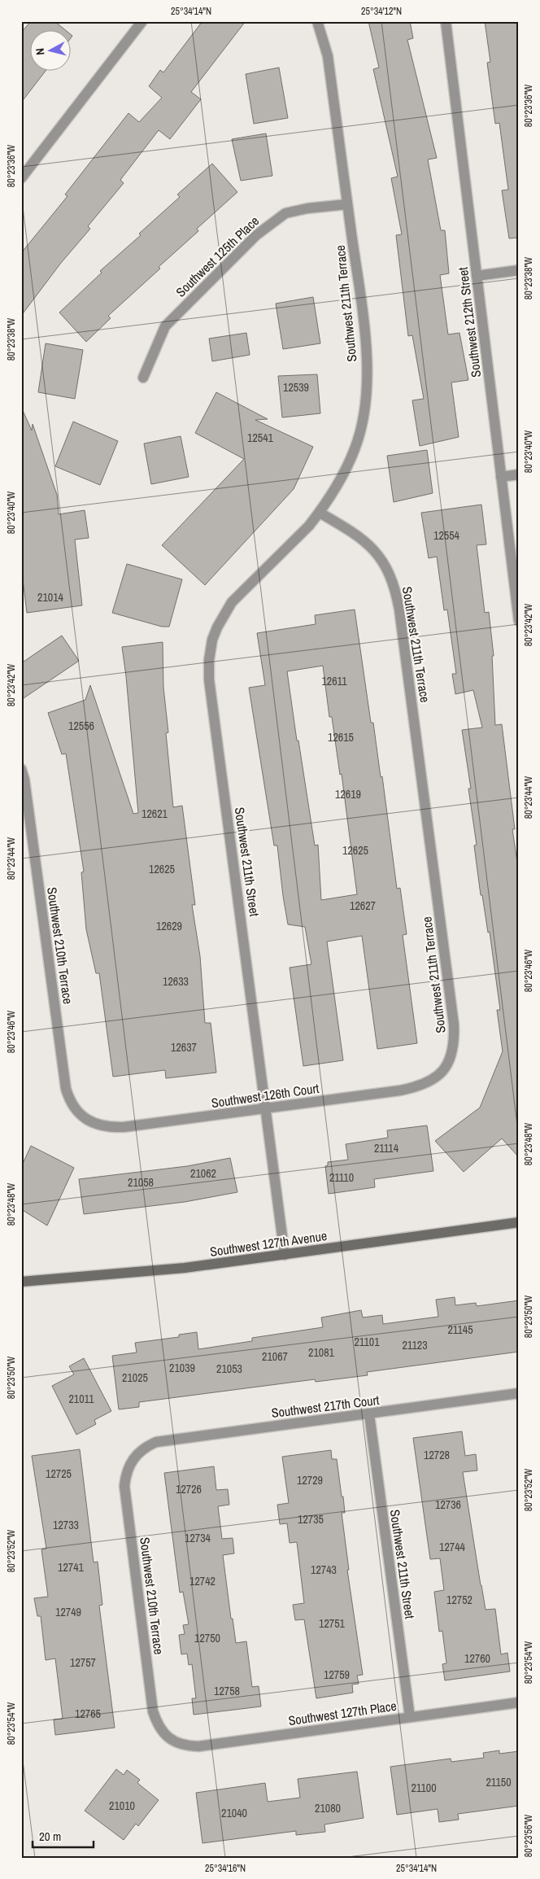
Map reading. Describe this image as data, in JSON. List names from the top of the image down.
{
  "streets": {
    "street": [
      "Southwest 125th Place",
      "Southwest 211th Terrace",
      "Southwest 212th Street",
      "Southwest 211th Street",
      "Southwest 210th Terrace",
      "Southwest 126th Court",
      "Southwest 127th Avenue",
      "Southwest 217th Court",
      "Southwest 127th Place"
    ]
  },
  "crossings": [
    ["Southwest 125th Place", "Southwest 211th Terrace"],
    ["Southwest 211th Terrace", "Southwest 211th Street"],
    ["Southwest 211th Terrace", "Southwest 126th Court"],
    ["Southwest 211th Street", "Southwest 126th Court"],
    ["Southwest 211th Street", "Southwest 127th Avenue"],
    ["Southwest 211th Street", "Southwest 217th Court"],
    ["Southwest 211th Street", "Southwest 127th Place"],
    ["Southwest 210th Terrace", "Southwest 126th Court"],
    ["Southwest 210th Terrace", "Southwest 217th Court"],
    ["Southwest 210th Terrace", "Southwest 127th Place"]
  ],
  "house_numbers": [
    "12539",
    "12541",
    "12554",
    "21014",
    "12611",
    "12556",
    "12615",
    "12619",
    "12621",
    "12625",
    "12625",
    "12627",
    "12629",
    "12633",
    "12637",
    "21114",
    "21062",
    "21110",
    "21058",
    "21145",
    "21101",
    "21123",
    "21081",
    "21067",
    "21039",
    "21053",
    "21025",
    "21011",
    "12728",
    "12725",
    "12729",
    "12726",
    "12736",
    "12735",
    "12733",
    "12734",
    "12744",
    "12741",
    "12743",
    "12742",
    "12752",
    "12749",
    "12751",
    "12750",
    "12760",
    "12757",
    "12759",
    "12758",
    "12765",
    "21150",
    "21100",
    "21010",
    "21080",
    "21040"
  ],
  "scale_bar": "20 m",
  "north": "left",
  "coordinates": [
    "25°34'14\"N",
    "25°34'12\"N",
    "80°23'36\"W",
    "80°23'38\"W",
    "80°23'40\"W",
    "80°23'42\"W",
    "80°23'44\"W",
    "80°23'46\"W",
    "80°23'48\"W",
    "80°23'50\"W",
    "80°23'52\"W",
    "80°23'54\"W",
    "80°23'56\"W",
    "25°34'16\"N"
  ]
}
